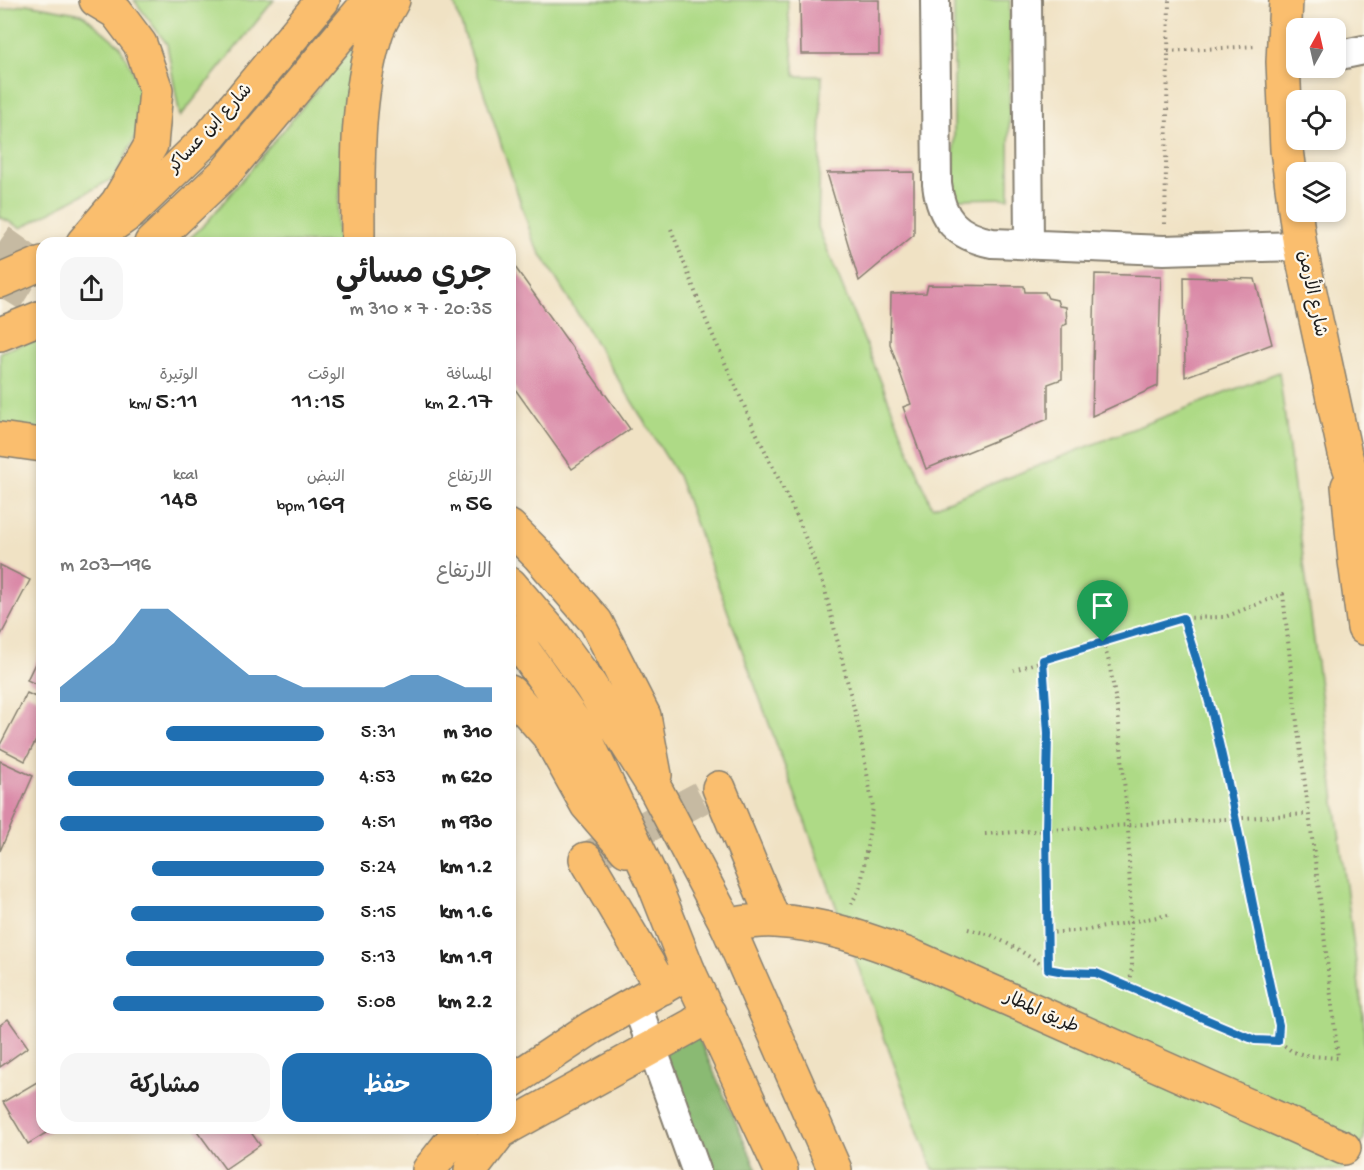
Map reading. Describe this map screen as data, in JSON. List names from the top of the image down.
{
  "streets": {
    "main road": ["شارع ابن عساكر", "شارع الأرمن", "طريق المطار"]
  },
  "north": "top",
  "page": {
    "heading": ["جري مسائي", "20:35 · 7 × 310 m"],
    "stats": [
      ["المسافة", "2.17 km"],
      ["الوقت", "11:15"],
      ["الوتيرة", "5:11 /km"],
      ["الارتفاع", "56 m"],
      ["النبض", "169 bpm"],
      ["kcal", "148"]
    ],
    "chart": ["الارتفاع", "196–203 m"],
    "list": [
      {
        "name": "310 m",
        "note": "5:31"
      },
      {
        "name": "620 m",
        "note": "4:53"
      },
      {
        "name": "930 m",
        "note": "4:51"
      },
      {
        "name": "1.2 km",
        "note": "5:24"
      },
      {
        "name": "1.6 km",
        "note": "5:15"
      },
      {
        "name": "1.9 km",
        "note": "5:13"
      },
      {
        "name": "2.2 km",
        "note": "5:08"
      }
    ],
    "buttons": ["حفظ", "مشاركة"]
  }
}
